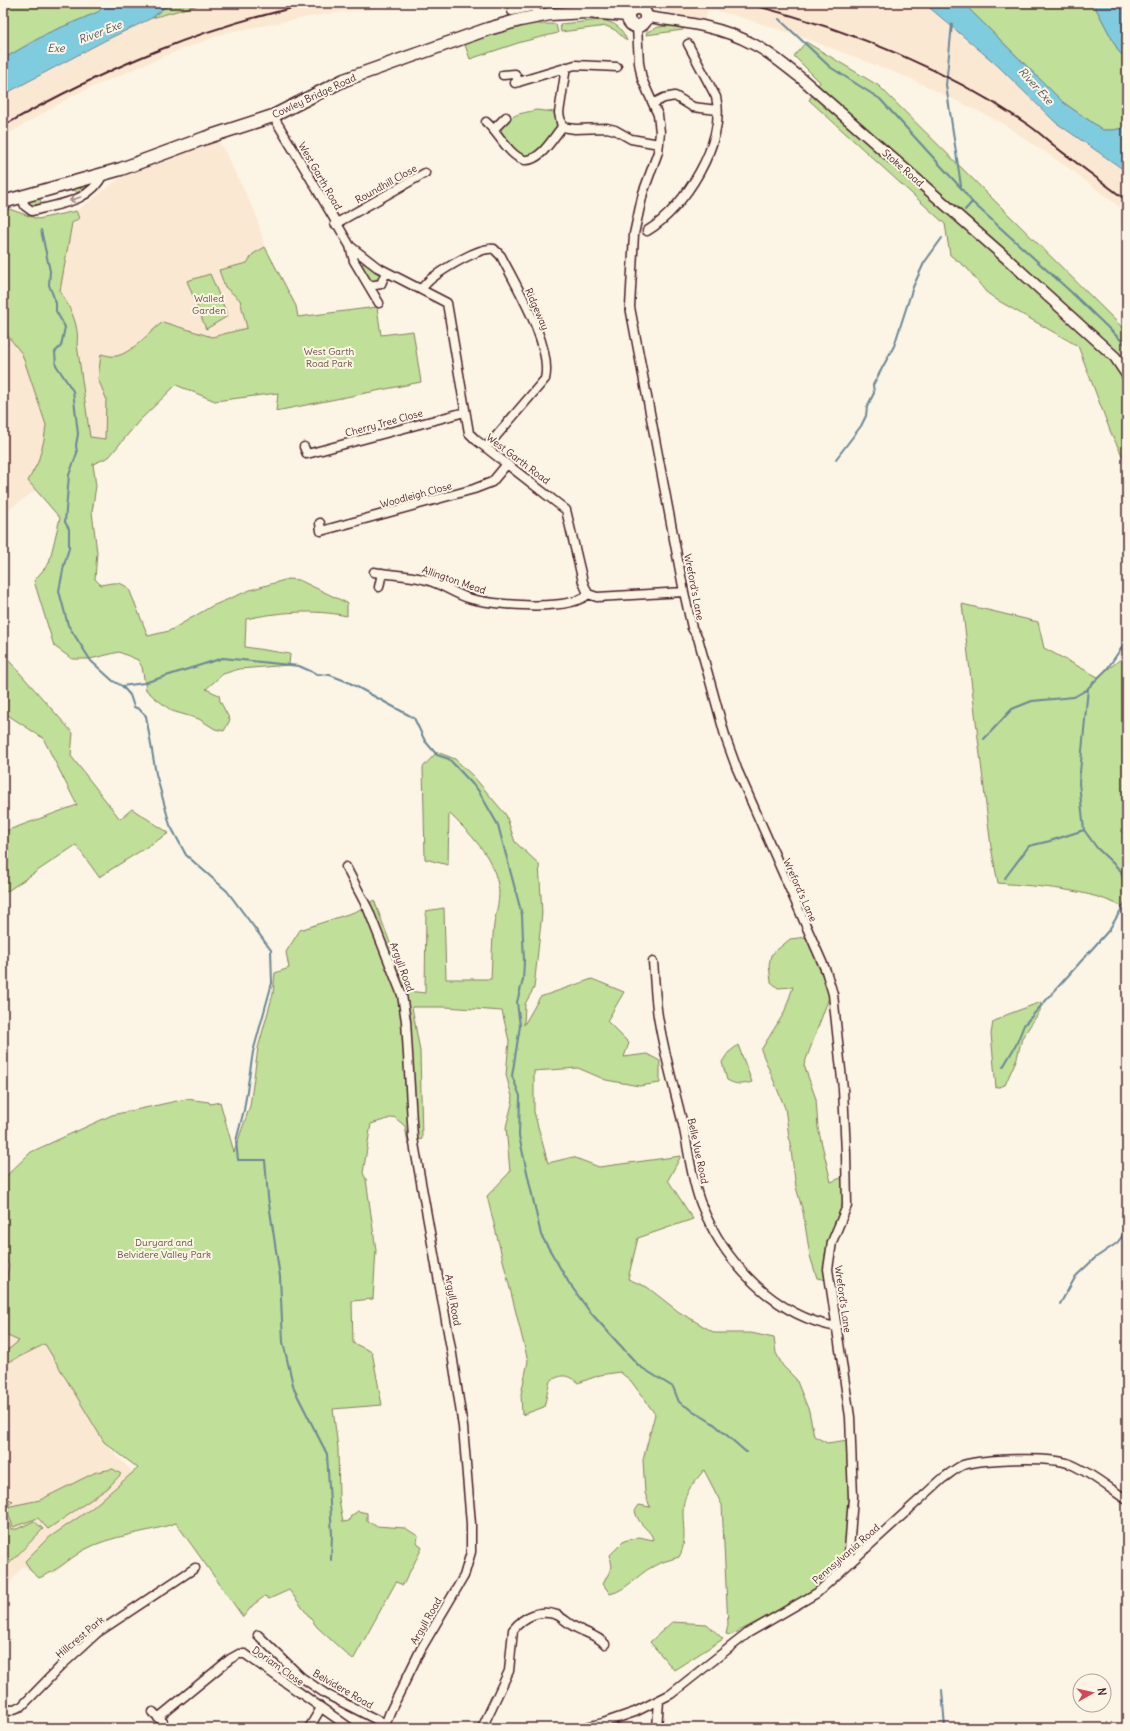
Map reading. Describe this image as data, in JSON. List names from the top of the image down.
{
  "streets": {
    "highway": ["Cowley Bridge Road"],
    "main road": ["Stoke Road"],
    "street": [
      "West Garth Road",
      "Roundhill Close",
      "Ridgeway",
      "Cherry Tree Close",
      "Woodleigh Close",
      "Allington Mead",
      "Wreford's Lane",
      "Argyll Road",
      "Belle Vue Road",
      "Pennsylvania Road",
      "Hillcrest Park",
      "Doriam Close",
      "Belvidere Road"
    ]
  },
  "crossings": [
    ["Cowley Bridge Road", "West Garth Road"],
    ["West Garth Road", "Roundhill Close"],
    ["West Garth Road", "Ridgeway"],
    ["West Garth Road", "Cherry Tree Close"],
    ["West Garth Road", "Woodleigh Close"],
    ["West Garth Road", "Allington Mead"],
    ["Wreford's Lane", "Belle Vue Road"],
    ["Wreford's Lane", "Pennsylvania Road"],
    ["Argyll Road", "Belvidere Road"]
  ],
  "water": ["River Exe", "Exe"],
  "parks": ["Walled Garden", "West Garth Road Park", "Duryard and Belvidere Valley Park"],
  "north": "right"
}
